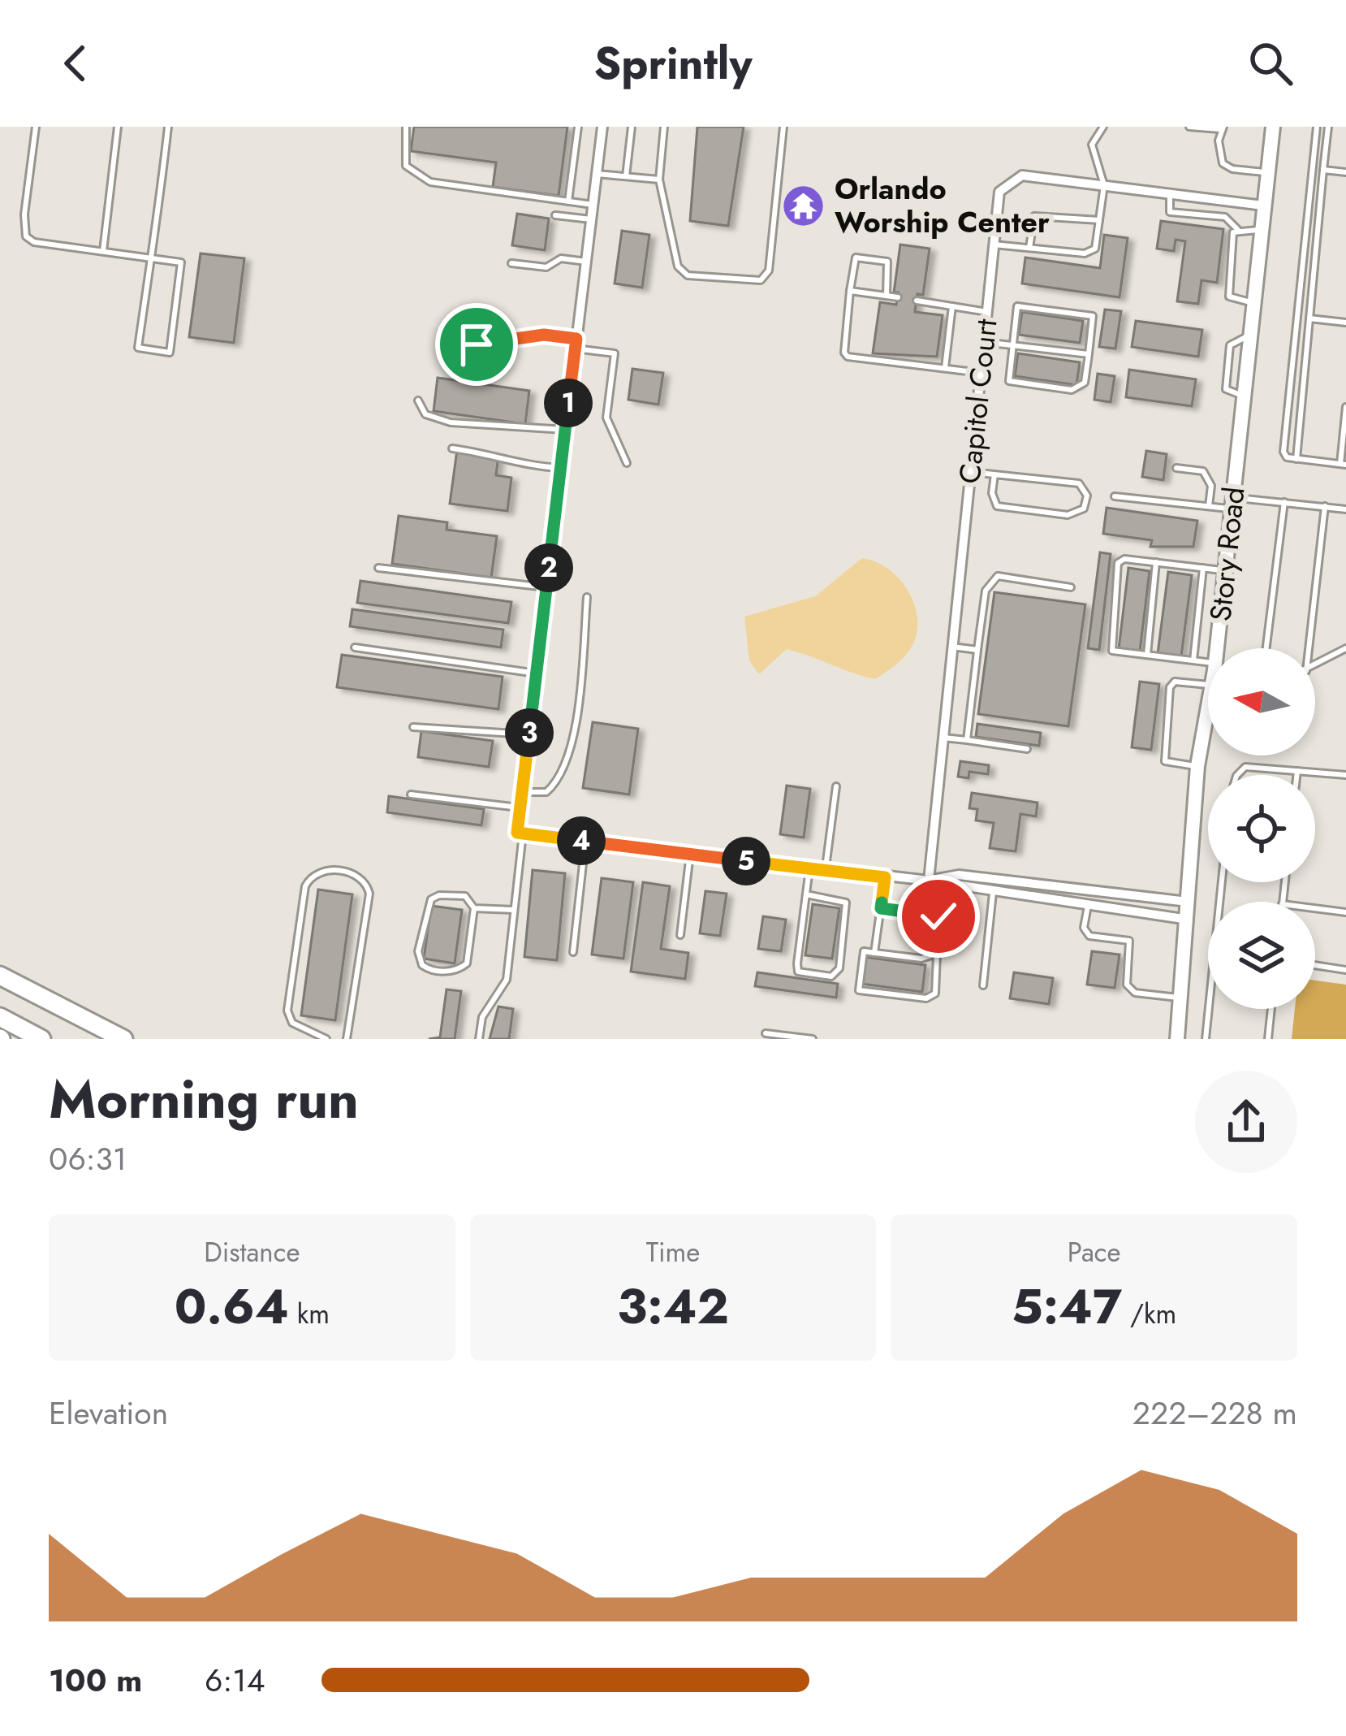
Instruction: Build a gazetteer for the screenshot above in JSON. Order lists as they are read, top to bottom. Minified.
{"streets":{"street":["Capitol Court","Story Road"]},"crossings":[["Capitol Court","Story Road"]],"places":{"temple":["Orlando Worship Center"]},"north":"left","page":{"header":"Sprintly","pins":["1","2","3","4","5"],"heading":["Morning run","06:31"],"stats":[["Distance","0.64 km"],["Time","3:42"],["Pace","5:47 /km"]],"chart":["Elevation","222–228 m"],"list":[{"name":"100 m","note":"6:14"}]}}
